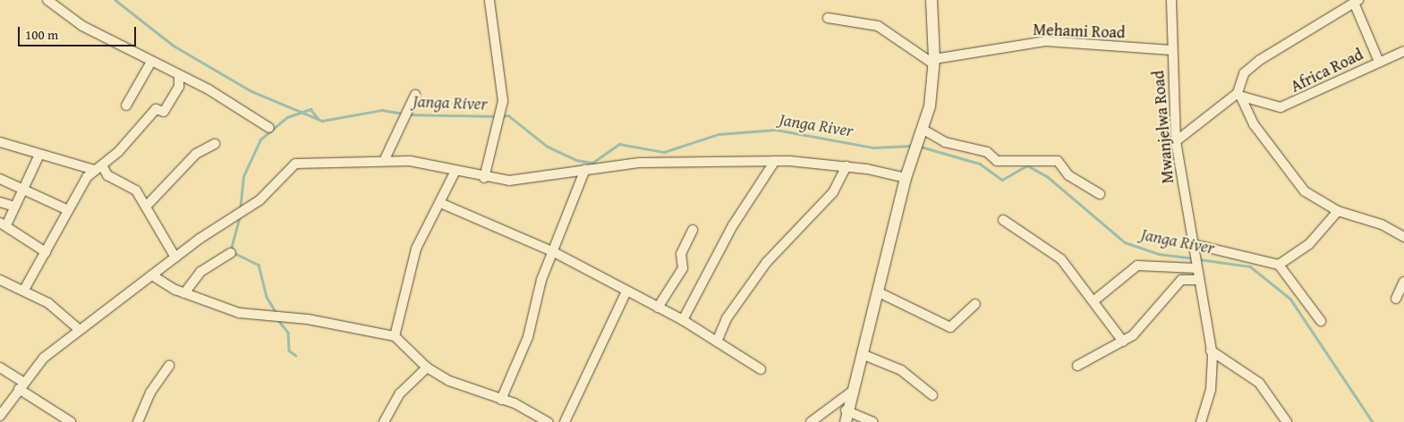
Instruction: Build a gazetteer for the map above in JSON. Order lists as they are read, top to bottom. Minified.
{"streets":{"street":["Mehami Road","Africa Road","Mwanjelwa Road"]},"crossings":[["Mehami Road","Mwanjelwa Road"]],"water":["Janga River"],"scale_bar":"100 m"}
